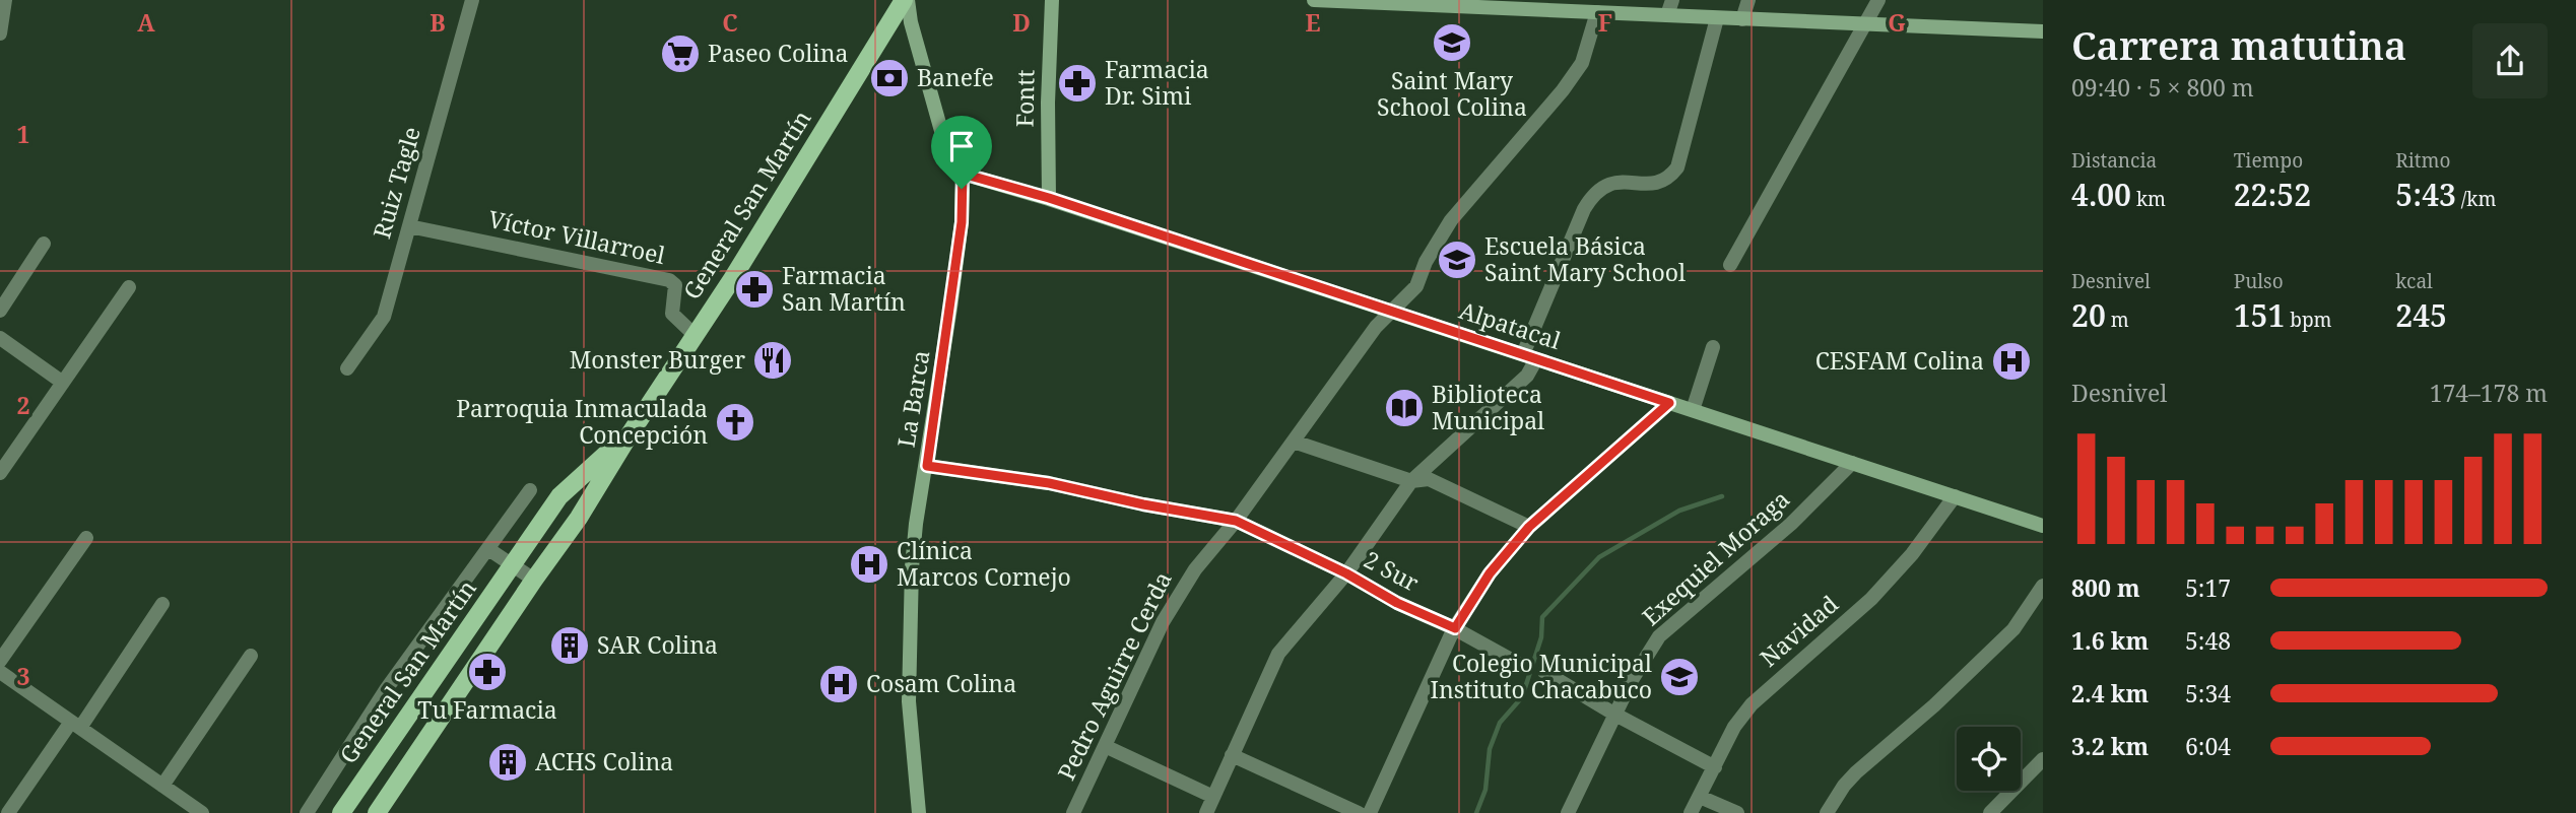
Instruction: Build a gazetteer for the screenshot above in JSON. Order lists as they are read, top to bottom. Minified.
{"streets":{"main road":["Fontt","General San Martín","Alpatacal","La Barca"],"street":["Ruiz Tagle","Víctor Villarroel","Exequiel Moraga","2 Sur","Navidad","Pedro Aguirre Cerda"]},"crossings":[["Fontt","Alpatacal"],["Ruiz Tagle","Víctor Villarroel"],["General San Martín","Víctor Villarroel"],["Alpatacal","La Barca"],["Alpatacal","Exequiel Moraga"],["Alpatacal","Navidad"],["Alpatacal","Pedro Aguirre Cerda"],["La Barca","2 Sur"],["2 Sur","Pedro Aguirre Cerda"]],"places":{"school or university":["Saint Mary School Colina","Escuela Básica Saint Mary School","Colegio Municipal Instituto Chacabuco"],"supermarket":["Paseo Colina"],"bank":["Banefe"],"pharmacy":["Farmacia Dr. Simi","Farmacia San Martín","Tu Farmacia"],"restaurant":["Monster Burger"],"hospital":["CESFAM Colina","Clínica Marcos Cornejo","Cosam Colina"],"library":["Biblioteca Municipal"],"church":["Parroquia Inmaculada Concepción"],"building":["SAR Colina","ACHS Colina"]},"page":{"heading":["Carrera matutina","09:40 · 5 × 800 m"],"stats":[["Distancia","4.00 km"],["Tiempo","22:52"],["Ritmo","5:43 /km"],["Desnivel","20 m"],["Pulso","151 bpm"],["kcal","245"]],"chart":["Desnivel","174–178 m"],"list":[{"name":"800 m","note":"5:17"},{"name":"1.6 km","note":"5:48"},{"name":"2.4 km","note":"5:34"},{"name":"3.2 km","note":"6:04"}]},"grid":{"columns":["A","B","C","D","E","F","G"],"rows":["1","2","3"]}}
